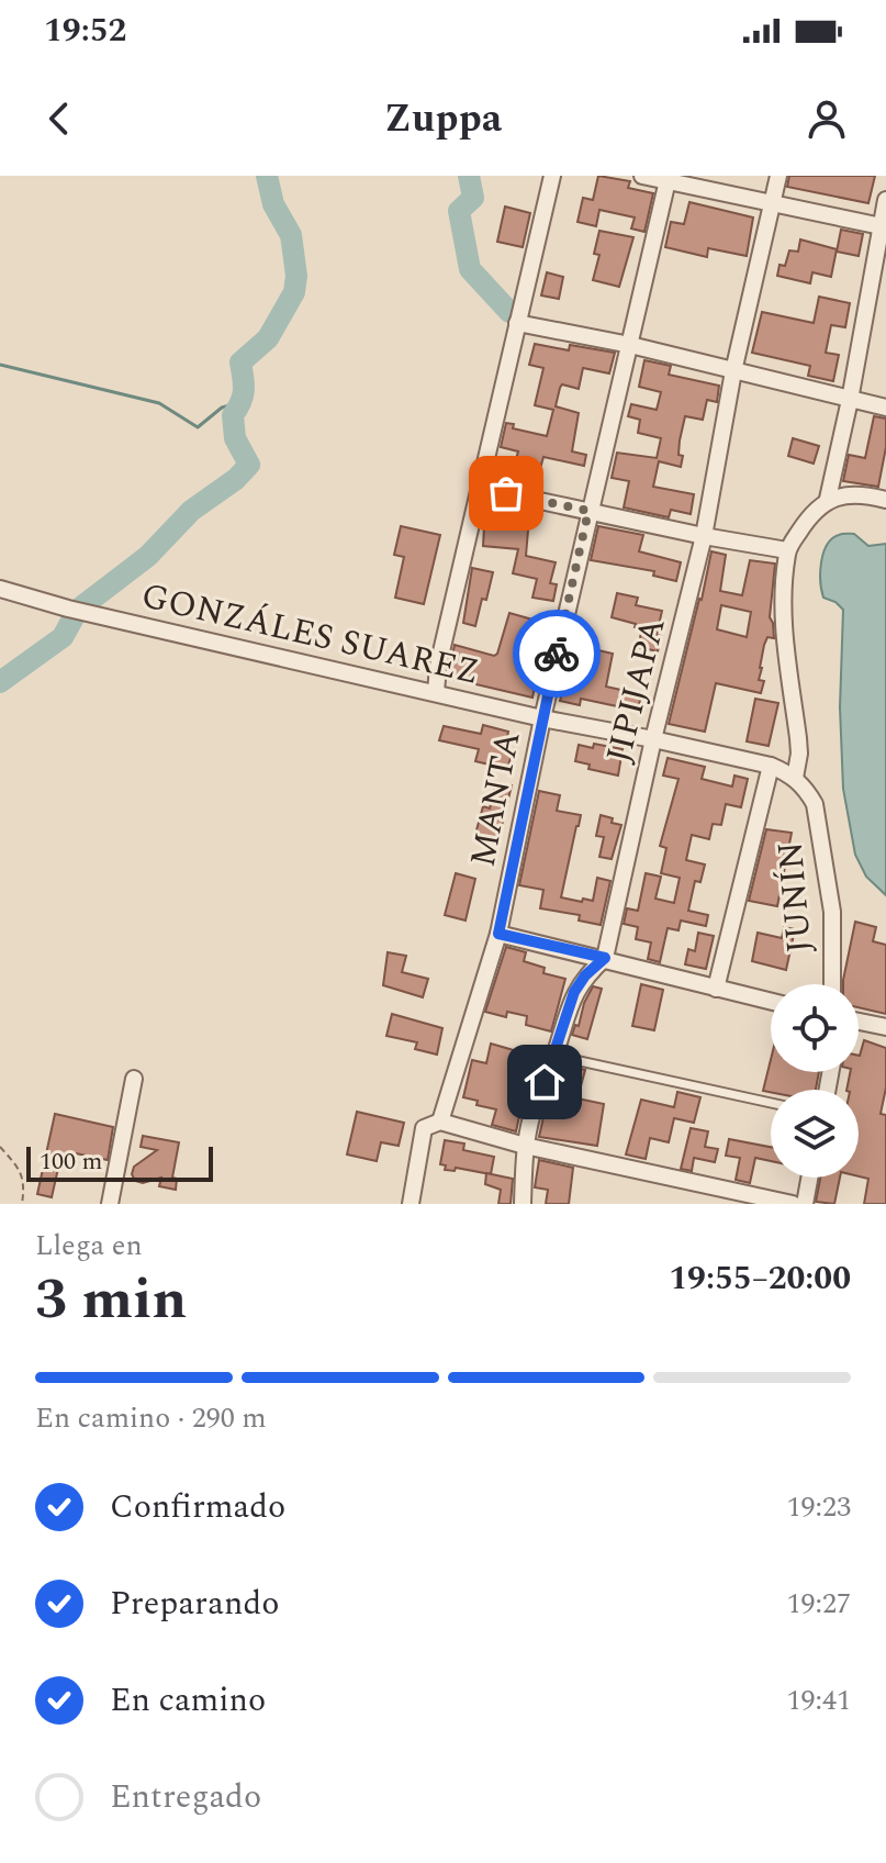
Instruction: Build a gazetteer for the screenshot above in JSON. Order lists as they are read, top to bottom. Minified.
{"streets":{"street":["GONZÁLES SUAREZ","JIPIJAPA","MANTA","JUNÍN"]},"crossings":[["GONZÁLES SUAREZ","JIPIJAPA"],["GONZÁLES SUAREZ","MANTA"],["GONZÁLES SUAREZ","JUNÍN"]],"scale_bar":"100 m","page":{"status":"19:52","header":"Zuppa","scale":"100 m","heading":["3 min","Llega en","19:55–20:00"],"bar":"En camino · 290 m","list":[["Confirmado","19:23"],["Preparando","19:27"],["En camino","19:41"],"Entregado"]}}
